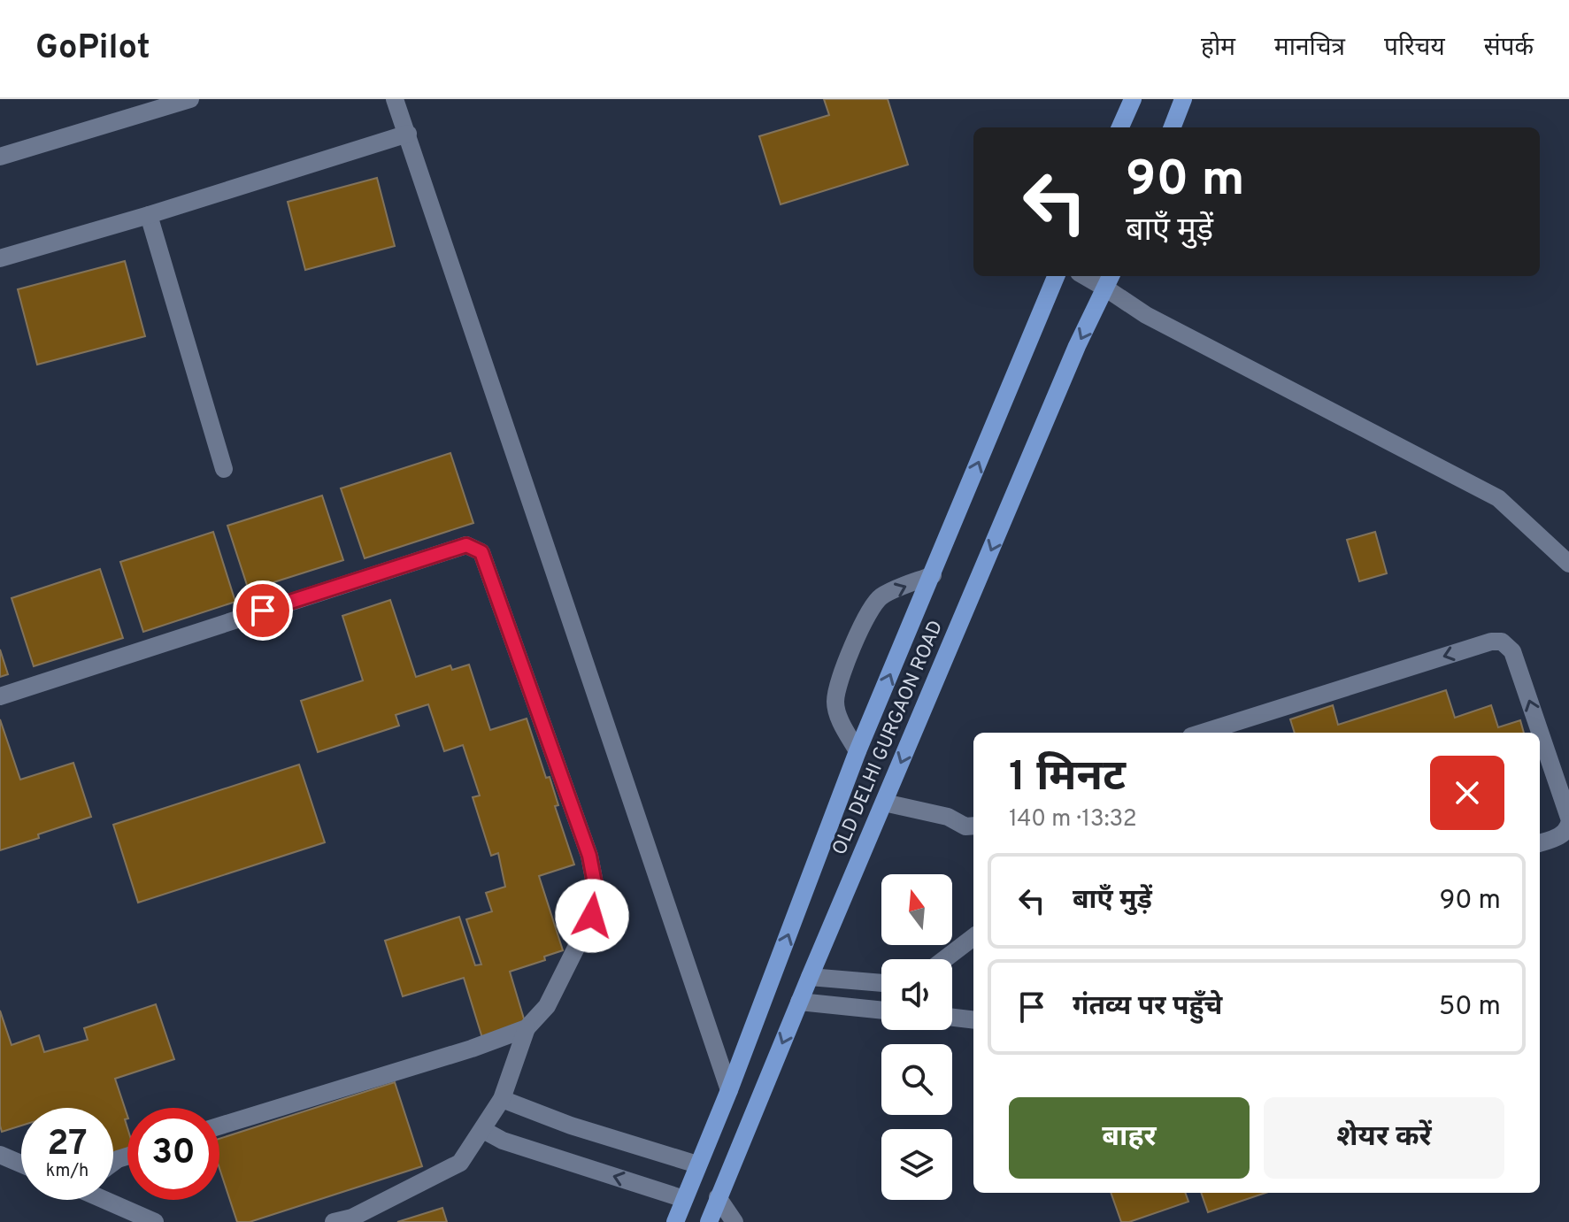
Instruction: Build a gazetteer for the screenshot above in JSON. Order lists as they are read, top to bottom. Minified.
{"streets":{"main road":["OLD DELHI GURGAON ROAD"]},"north":"top","page":{"header":"GoPilot","nav":["होम","मानचित्र","परिचय","संपर्क"],"turn":["90 m","बाएँ मुड़ें"],"heading":["1 मिनट","140 m · 13:32"],"list":[{"name":"बाएँ मुड़ें","value":"90 m"},{"name":"गंतव्य पर पहुँचे","value":"50 m"}],"buttons":["बाहर","शेयर करें"],"speed":"27 km/h","limit":"30"}}
